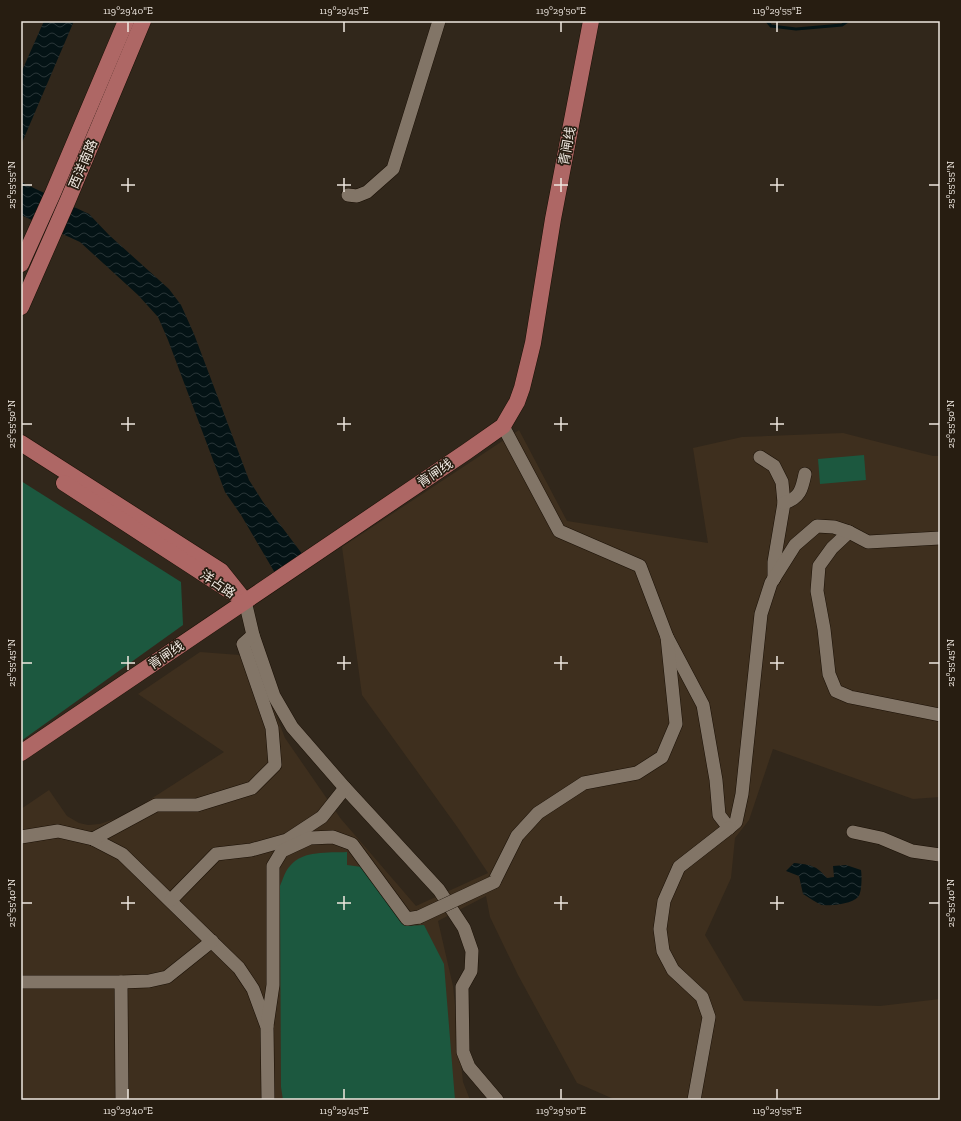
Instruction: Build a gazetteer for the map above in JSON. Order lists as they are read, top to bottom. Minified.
{"streets":{"main road":["青闸线","西洋南路","洋占路"]},"crossings":[["青闸线","洋占路"]],"coordinates":["119°29'40\"E","119°29'45\"E","119°29'50\"E","119°29'55\"E","25°55'55\"N","25°55'50\"N","25°55'45\"N","25°55'40\"N"]}
